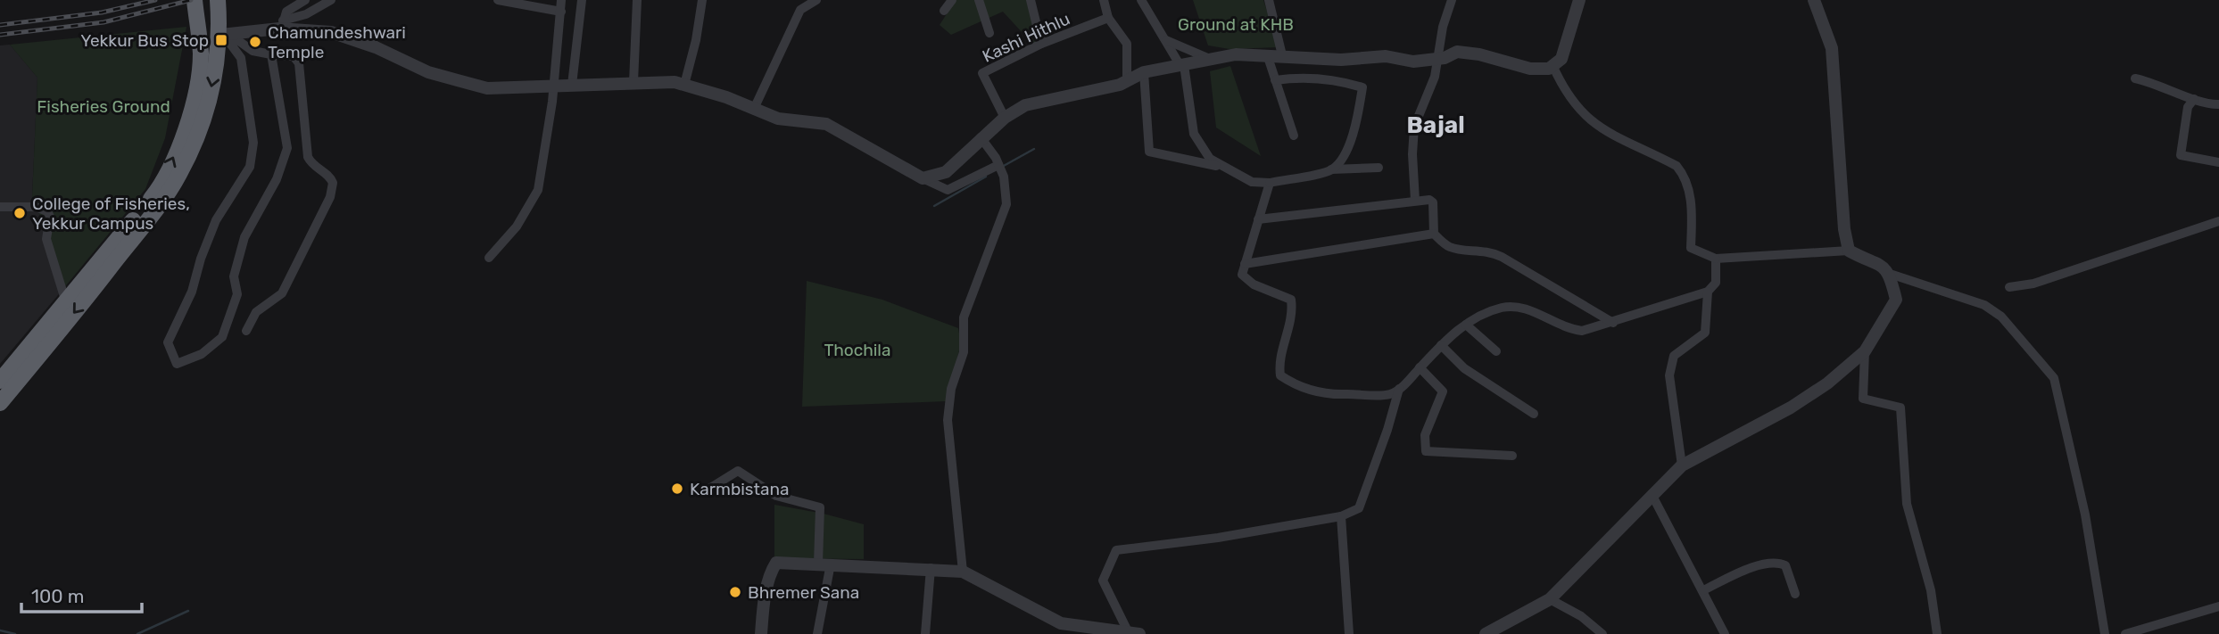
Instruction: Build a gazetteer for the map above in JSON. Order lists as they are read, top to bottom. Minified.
{"streets":{"street":["Kashi Hithlu"]},"districts":["Bajal"],"parks":["Ground at KHB","Fisheries Ground","Thochila"],"places":{"transit":["Yekkur Bus Stop"],"other":["Chamundeshwari Temple","College of Fisheries, Yekkur Campus","Karmbistana","Bhremer Sana"]},"scale_bar":"100 m"}
